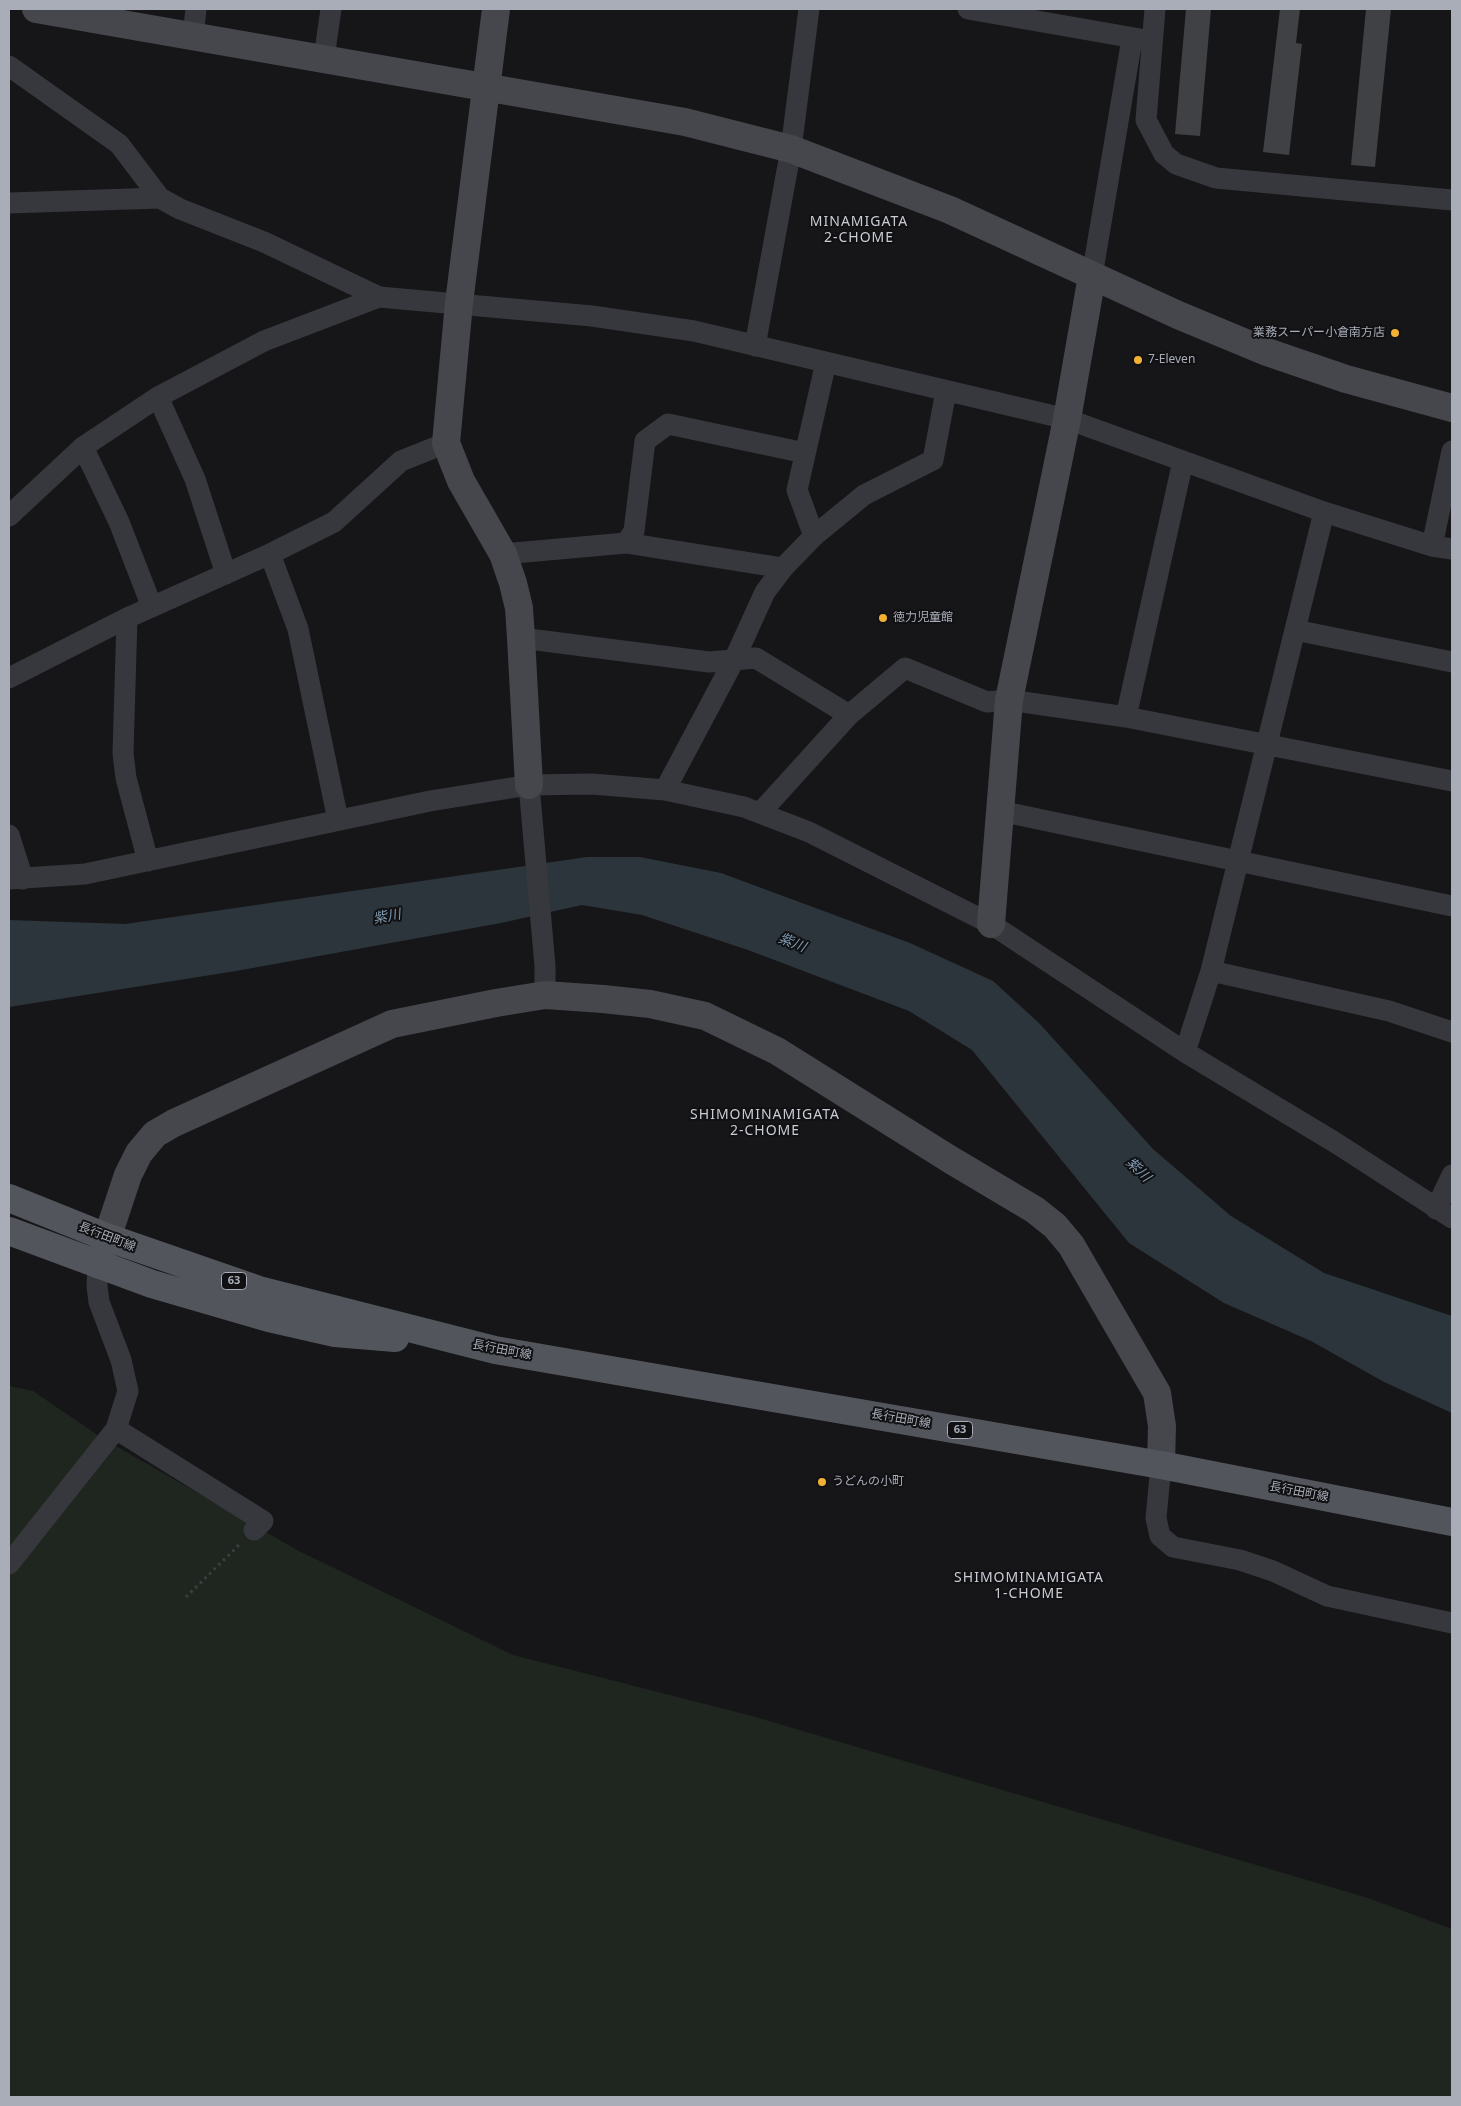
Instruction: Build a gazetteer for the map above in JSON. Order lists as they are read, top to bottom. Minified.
{"streets":{"main road":["長行田町線","63"]},"districts":["MINAMIGATA 2-CHOME","SHIMOMINAMIGATA 2-CHOME","SHIMOMINAMIGATA 1-CHOME"],"water":["紫川"],"places":["業務スーパー小倉南方店","7-Eleven","徳力児童館","うどんの小町"]}
